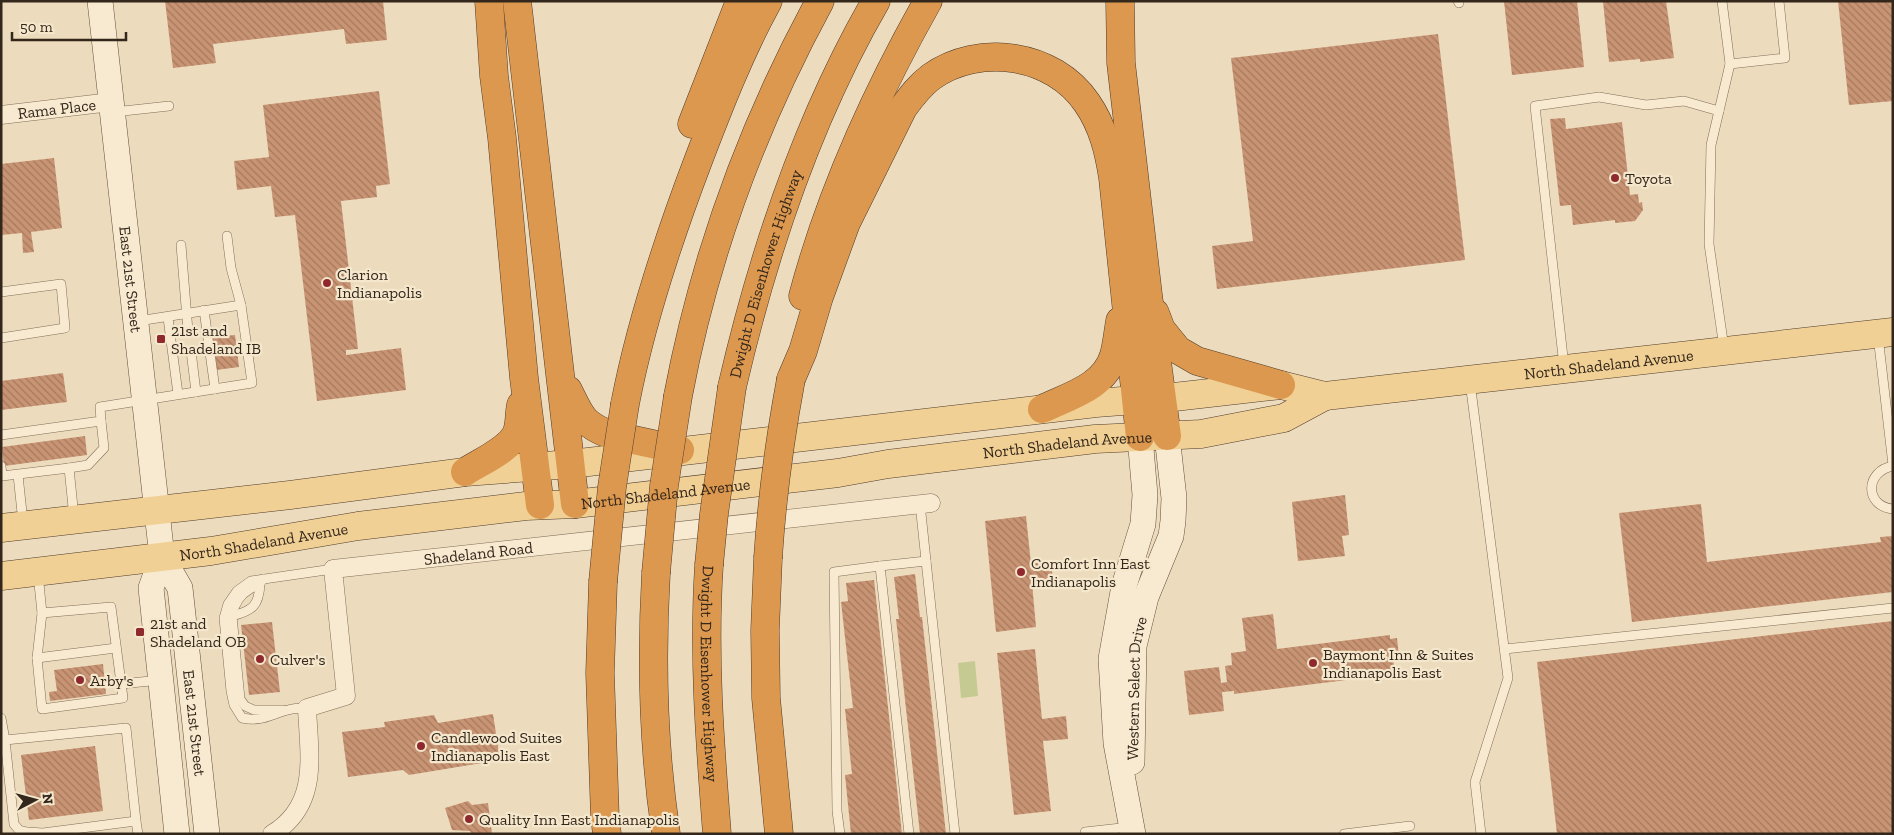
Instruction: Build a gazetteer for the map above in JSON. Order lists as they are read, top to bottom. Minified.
{"streets":{"highway":["Dwight D Eisenhower Highway"],"main road":["East 21st Street","North Shadeland Avenue","Western Select Drive"],"street":["Rama Place","Shadeland Road"]},"crossings":[["Rama Place","East 21st Street"],["East 21st Street","North Shadeland Avenue"],["North Shadeland Avenue","Western Select Drive"]],"places":{"other":["Toyota","Clarion Indianapolis","Comfort Inn East Indianapolis","Culver's","Baymont Inn & Suites Indianapolis East","Arby's","Candlewood Suites Indianapolis East","Quality Inn East Indianapolis"],"transit":["21st and Shadeland IB","21st and Shadeland OB"]},"scale_bar":"50 m","north":"right"}
